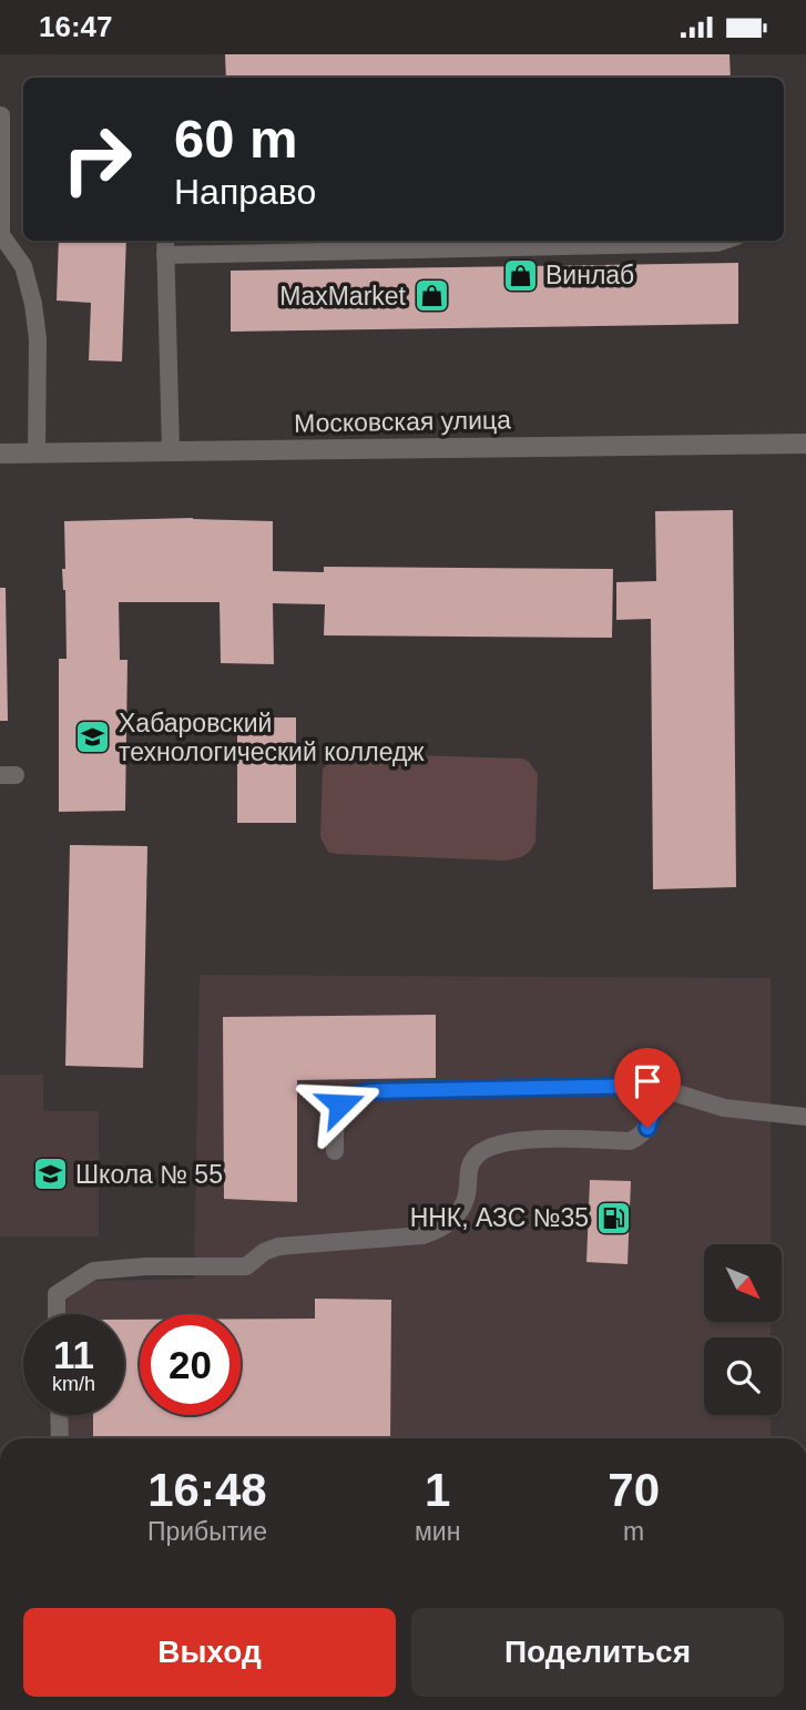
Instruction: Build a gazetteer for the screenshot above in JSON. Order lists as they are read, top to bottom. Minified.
{"streets":{"street":["Московская улица"]},"places":{"shop":["Винлаб","MaxMarket"],"school or university":["Хабаровский технологический колледж","Школа № 55"],"fuel station":["ННК, АЗС №35"]},"north":"bottom right","page":{"status":"16:47","turn":["60 m","Направо"],"speed":"11 km/h","limit":"20","eta":["16:48","Прибытие","1","мин","70","m"],"buttons":["Выход","Поделиться"]}}
